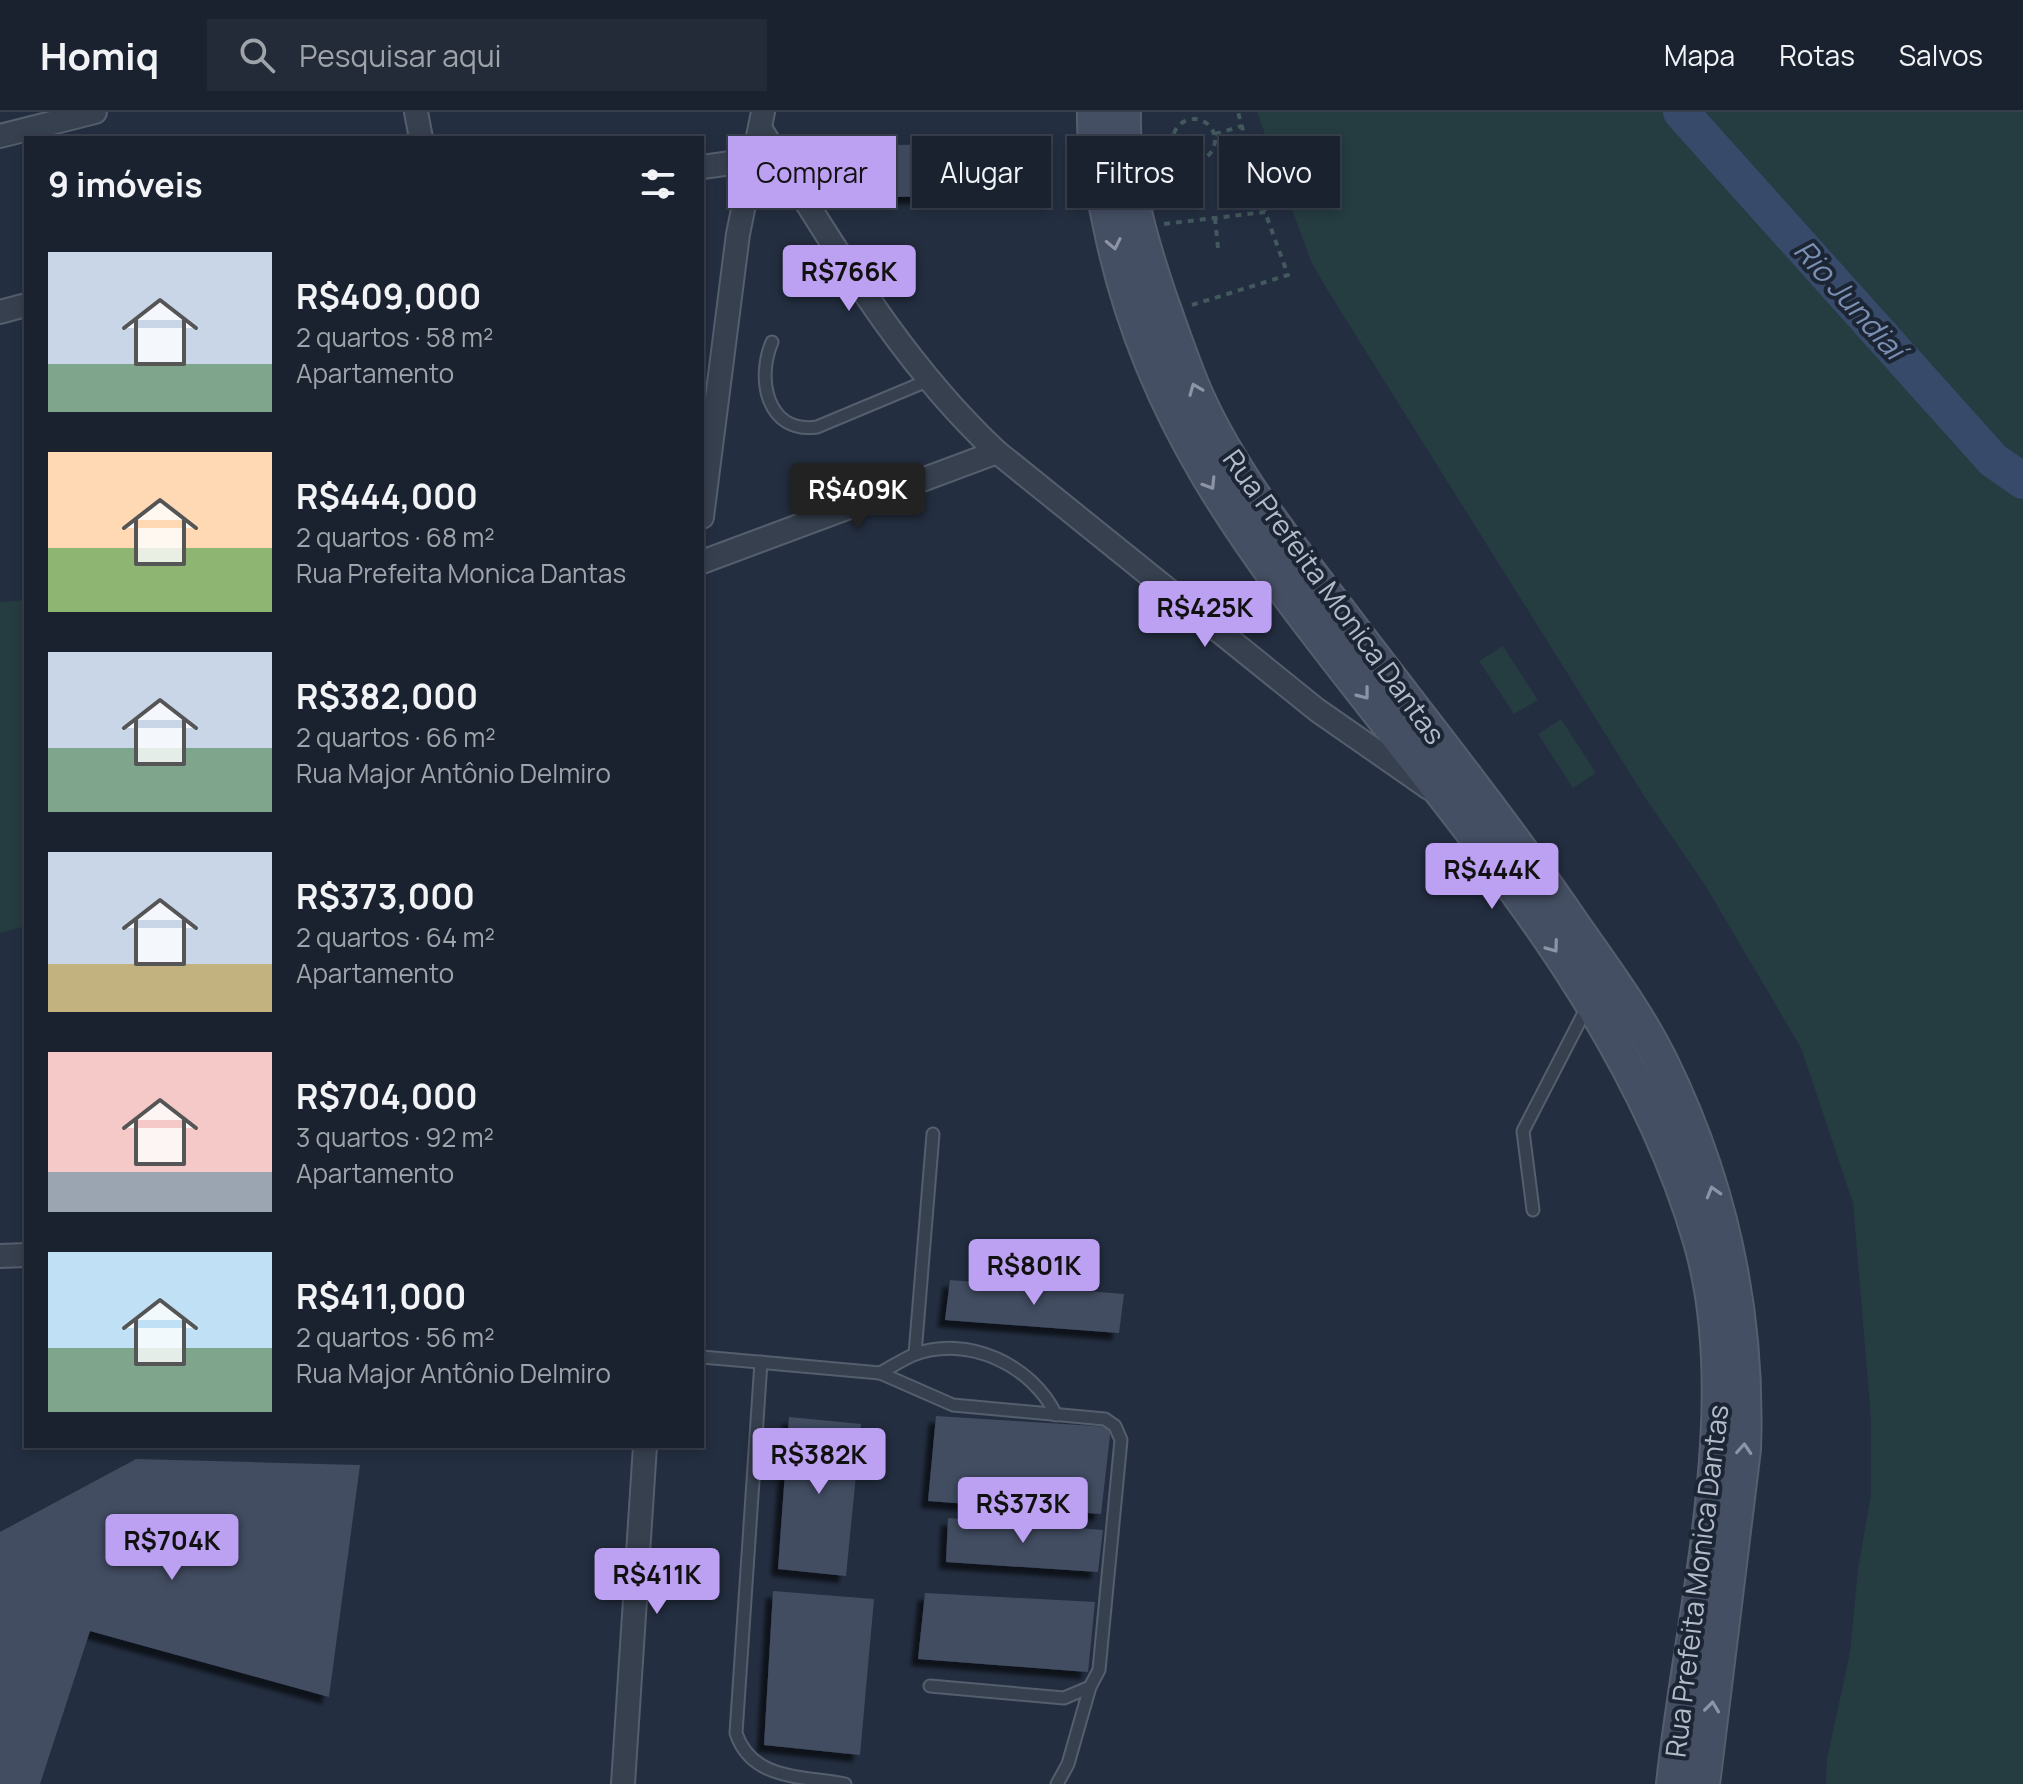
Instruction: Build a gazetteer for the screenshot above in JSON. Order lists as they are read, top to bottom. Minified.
{"streets":{"main road":["Rua Prefeita Monica Dantas"]},"water":["Rio Jundiaí"],"page":{"header":"Homiq","search":"Pesquisar aqui","nav":["Mapa","Rotas","Salvos"],"chip":["Comprar","Alugar","Filtros","Novo"],"heading":"9 imóveis","list":[{"name":"R$409,000","note":"2 quartos · 58 m² · Apartamento"},{"name":"R$444,000","note":"2 quartos · 68 m² · Rua Prefeita Monica Dantas"},{"name":"R$382,000","note":"2 quartos · 66 m² · Rua Major Antônio Delmiro"},{"name":"R$373,000","note":"2 quartos · 64 m² · Apartamento"},{"name":"R$704,000","note":"3 quartos · 92 m² · Apartamento"},{"name":"R$411,000","note":"2 quartos · 56 m² · Rua Major Antônio Delmiro"}],"price":["R$766K","R$409K","R$425K","R$444K","R$801K","R$382K","R$373K","R$704K","R$411K"]}}
